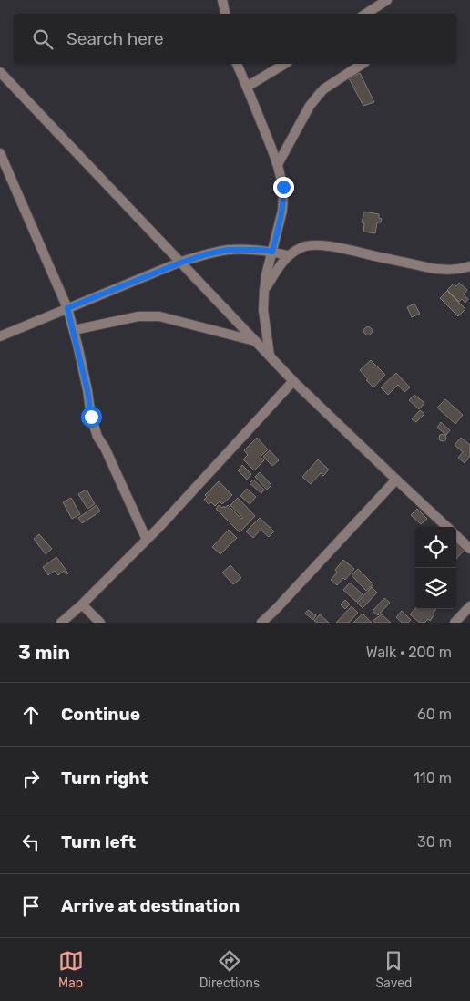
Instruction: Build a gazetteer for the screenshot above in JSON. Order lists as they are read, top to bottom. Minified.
{"page":{"search":"Search here","heading":["3 min","Walk · 200 m"],"list":[["Continue","60 m"],["Turn right","110 m"],["Turn left","30 m"],"Arrive at destination"],"nav":["Map","Directions","Saved"]}}
